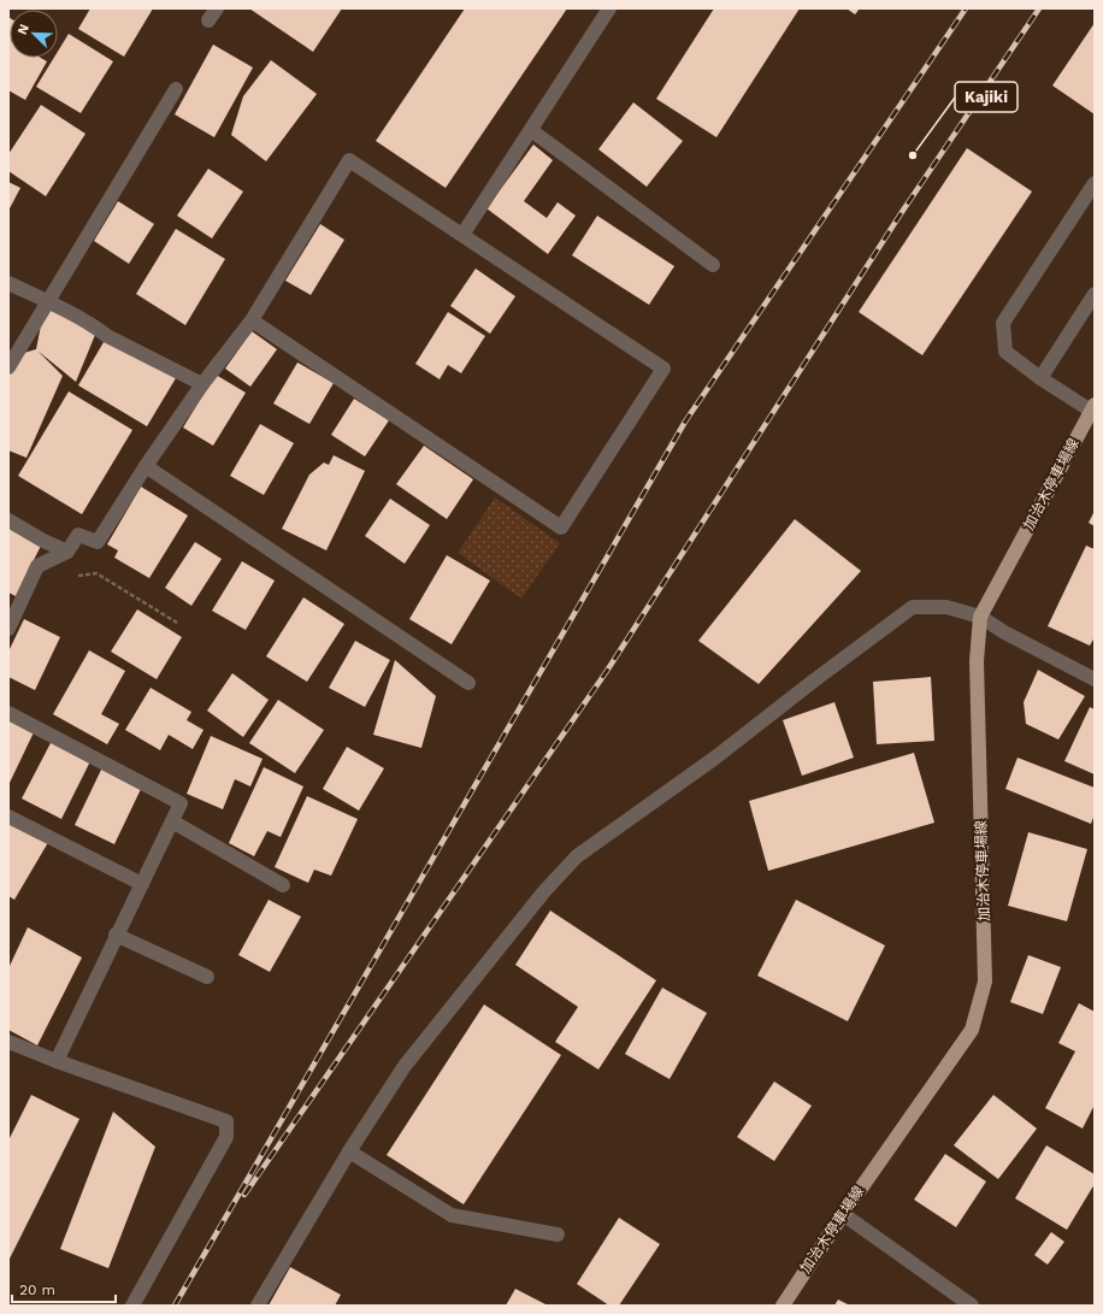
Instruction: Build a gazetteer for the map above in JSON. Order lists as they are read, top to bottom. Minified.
{"streets":{"main road":["加治木停車場線"]},"places":["Kajiki"],"scale_bar":"20 m","north":"top left"}
